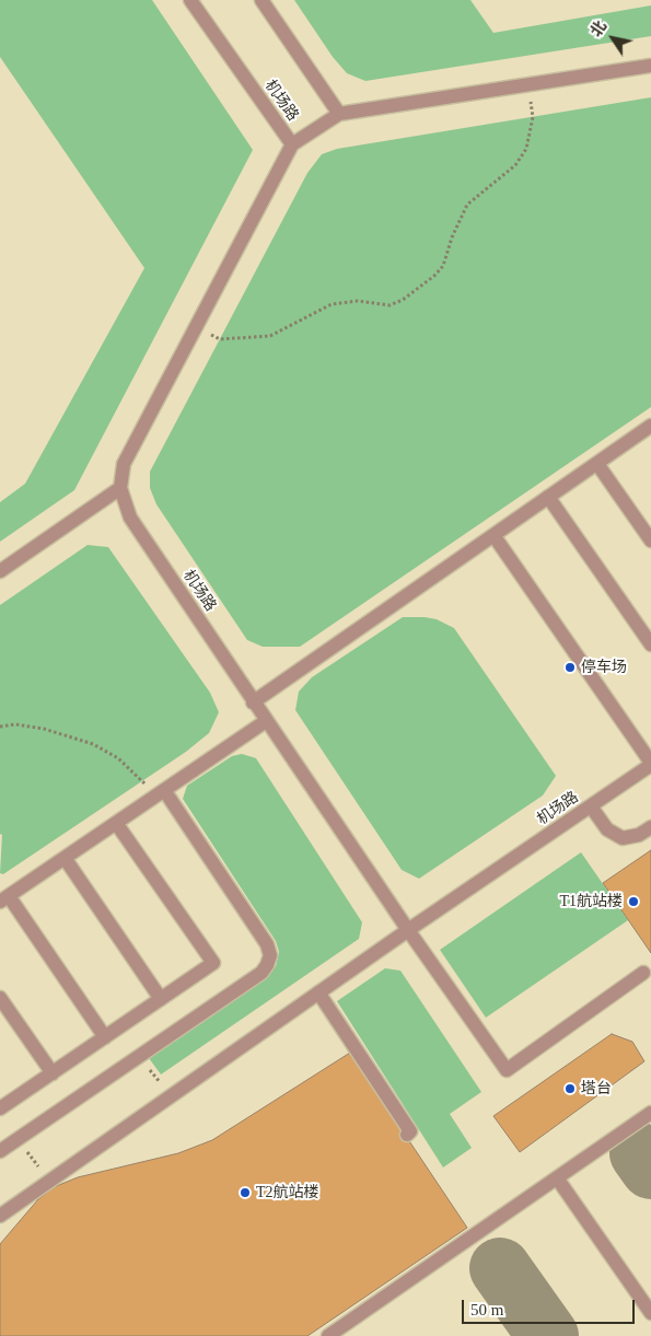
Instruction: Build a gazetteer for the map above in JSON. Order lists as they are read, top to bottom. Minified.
{"streets":{"street":["机场路"]},"places":["停车场","T1航站楼","塔台","T2航站楼"],"scale_bar":"50 m","north":"top left"}
